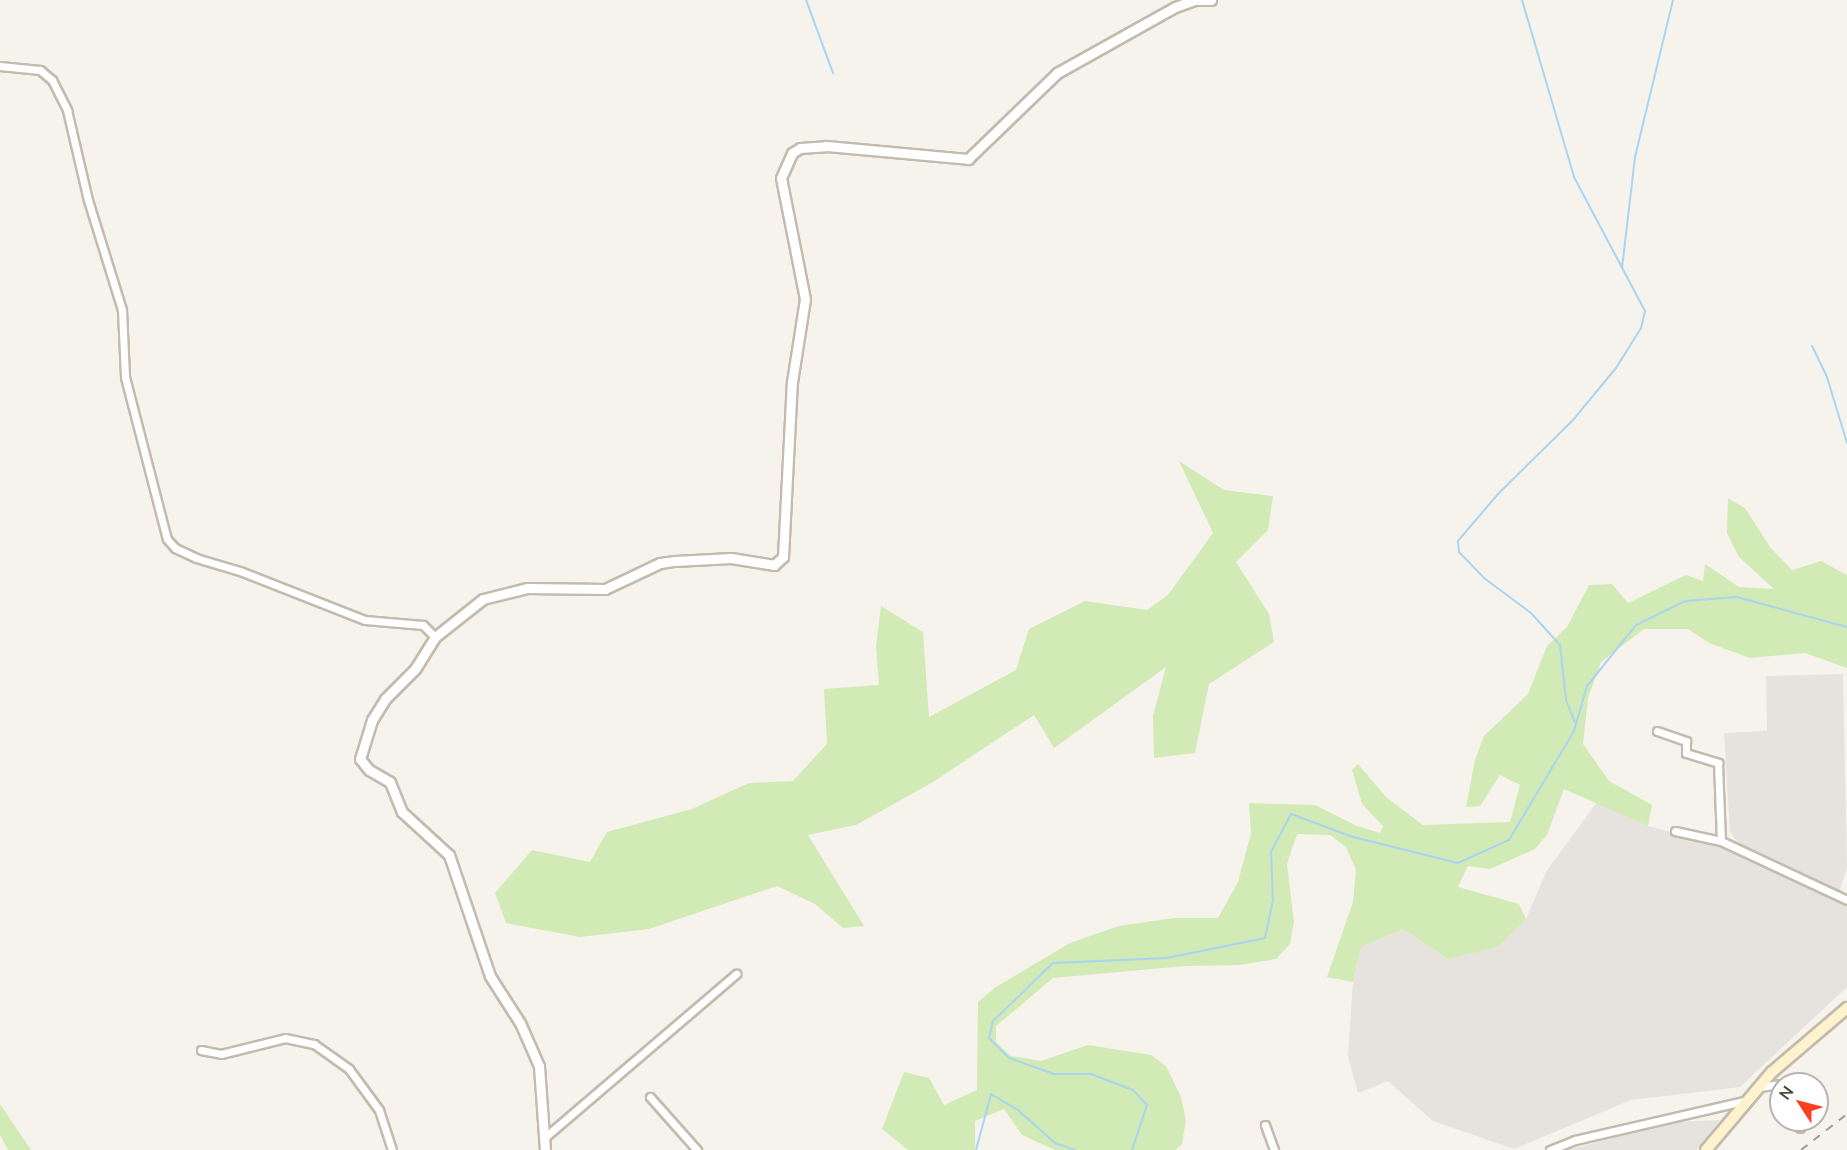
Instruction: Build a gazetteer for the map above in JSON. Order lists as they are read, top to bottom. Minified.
{"north":"top left"}
